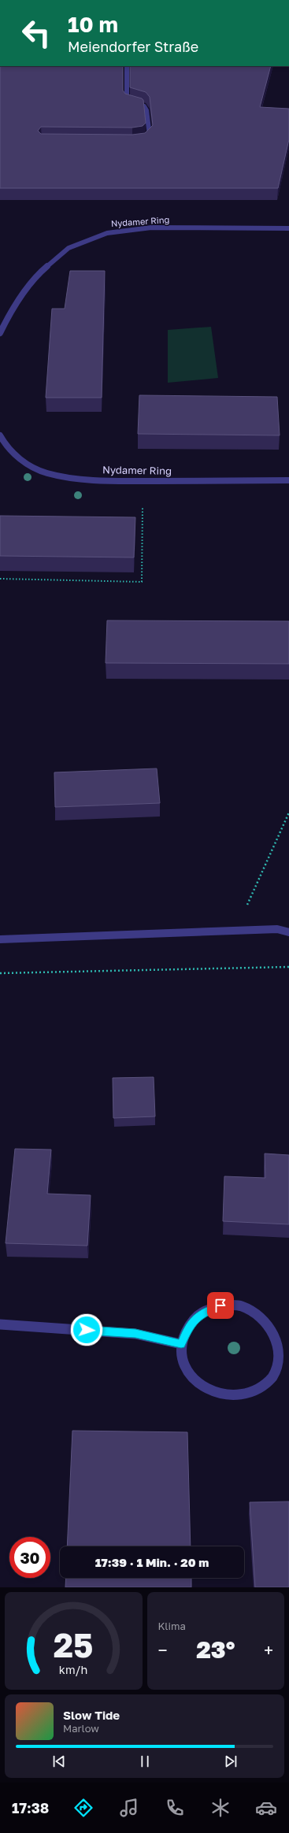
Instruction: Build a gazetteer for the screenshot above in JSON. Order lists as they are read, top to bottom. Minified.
{"streets":{"street":["Nydamer Ring"]},"page":{"turn":["10 m","Meiendorfer Straße"],"limit":"30","trip":"17:39 · 1 Min. · 20 m","tile":"Klima","heat":["−","23°","+"],"song":["Slow Tide","Marlow"],"tabs":"17:38","gauge":["25","km/h"]}}
